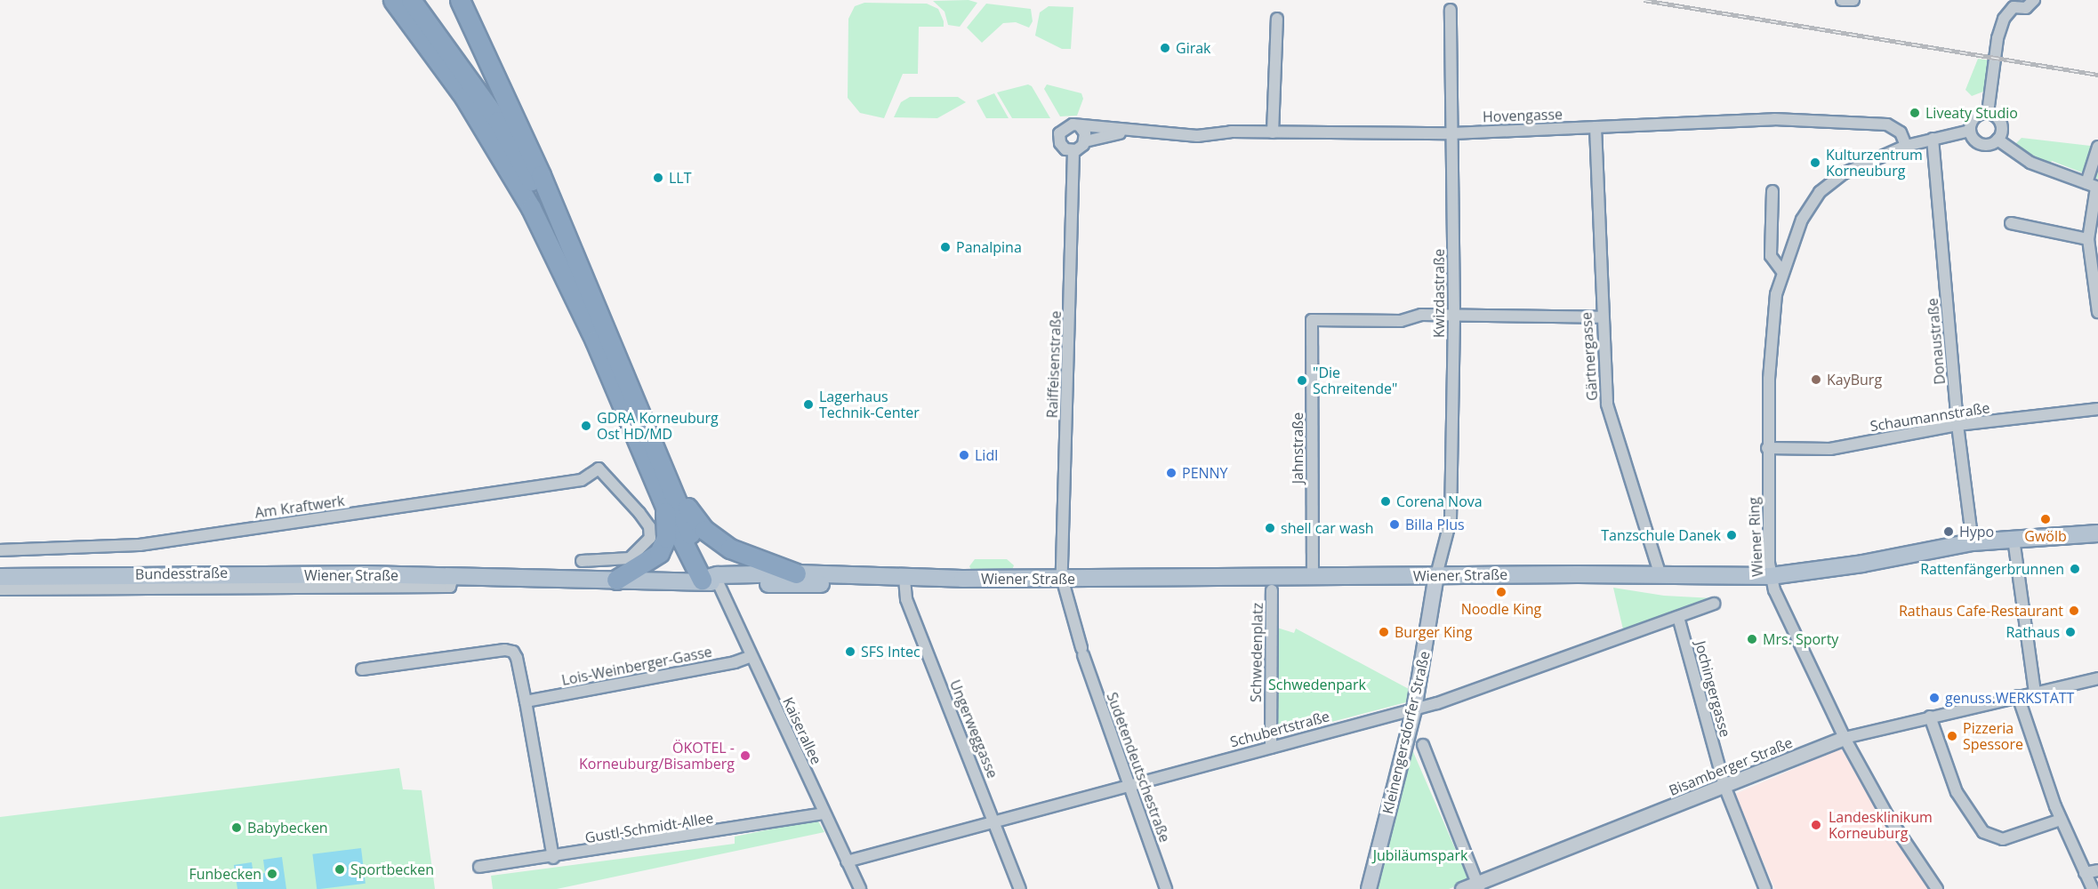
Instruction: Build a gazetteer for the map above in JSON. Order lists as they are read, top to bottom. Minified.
{"streets":{"main road":["Wiener Straße","Kleinengersdorfer Straße"],"street":["Hovengasse","Kwizdastraße","Donaustraße","Gärtnergasse","Raiffeisenstraße","Schaumannstraße","Jahnstraße","Am Kraftwerk","Wiener Ring","Bundesstraße","Schwedenplatz","Lois-Weinberger-Gasse","Jochingergasse","Ungerweggasse","Schubertstraße","Kaiserallee","Bisamberger Straße","Sudetendeutschestraße","Gustl-Schmidt-Allee"]},"crossings":[["Hovengasse","Kwizdastraße"],["Hovengasse","Gärtnergasse"],["Hovengasse","Raiffeisenstraße"],["Hovengasse","Wiener Ring"],["Kwizdastraße","Jahnstraße"],["Kwizdastraße","Wiener Straße"],["Kwizdastraße","Kleinengersdorfer Straße"],["Donaustraße","Schaumannstraße"],["Donaustraße","Wiener Ring"],["Donaustraße","Wiener Straße"],["Gärtnergasse","Wiener Straße"],["Raiffeisenstraße","Wiener Straße"],["Raiffeisenstraße","Sudetendeutschestraße"],["Schaumannstraße","Wiener Ring"],["Jahnstraße","Wiener Straße"],["Wiener Ring","Wiener Straße"],["Wiener Ring","Bisamberger Straße"],["Bundesstraße","Wiener Straße"],["Wiener Straße","Ungerweggasse"],["Wiener Straße","Kaiserallee"],["Wiener Straße","Kleinengersdorfer Straße"],["Wiener Straße","Sudetendeutschestraße"],["Schwedenplatz","Schubertstraße"],["Lois-Weinberger-Gasse","Kaiserallee"],["Jochingergasse","Schubertstraße"],["Jochingergasse","Bisamberger Straße"],["Ungerweggasse","Schubertstraße"],["Schubertstraße","Kaiserallee"],["Schubertstraße","Kleinengersdorfer Straße"],["Schubertstraße","Sudetendeutschestraße"],["Kaiserallee","Gustl-Schmidt-Allee"]],"parks":["Schwedenpark","Jubiläumspark"],"places":["Girak","Liveaty Studio","Kulturzentrum Korneuburg","LLT","Panalpina","KayBurg","\"Die Schreitende\"","Lagerhaus Technik-Center","GDRA Korneuburg Ost HD/MD","Lidl","PENNY","Corena Nova","Gwölb","Billa Plus","shell car wash","Hypo","Tanzschule Danek","Rattenfängerbrunnen","Noodle King","Rathaus Cafe-Restaurant","Burger King","Rathaus","Mrs. Sporty","SFS Intec","genuss.WERKSTATT","Pizzeria Spessore","ÖKOTEL - Korneuburg/Bisamberg","Landesklinikum Korneuburg","Babybecken","Sportbecken","Funbecken"]}
